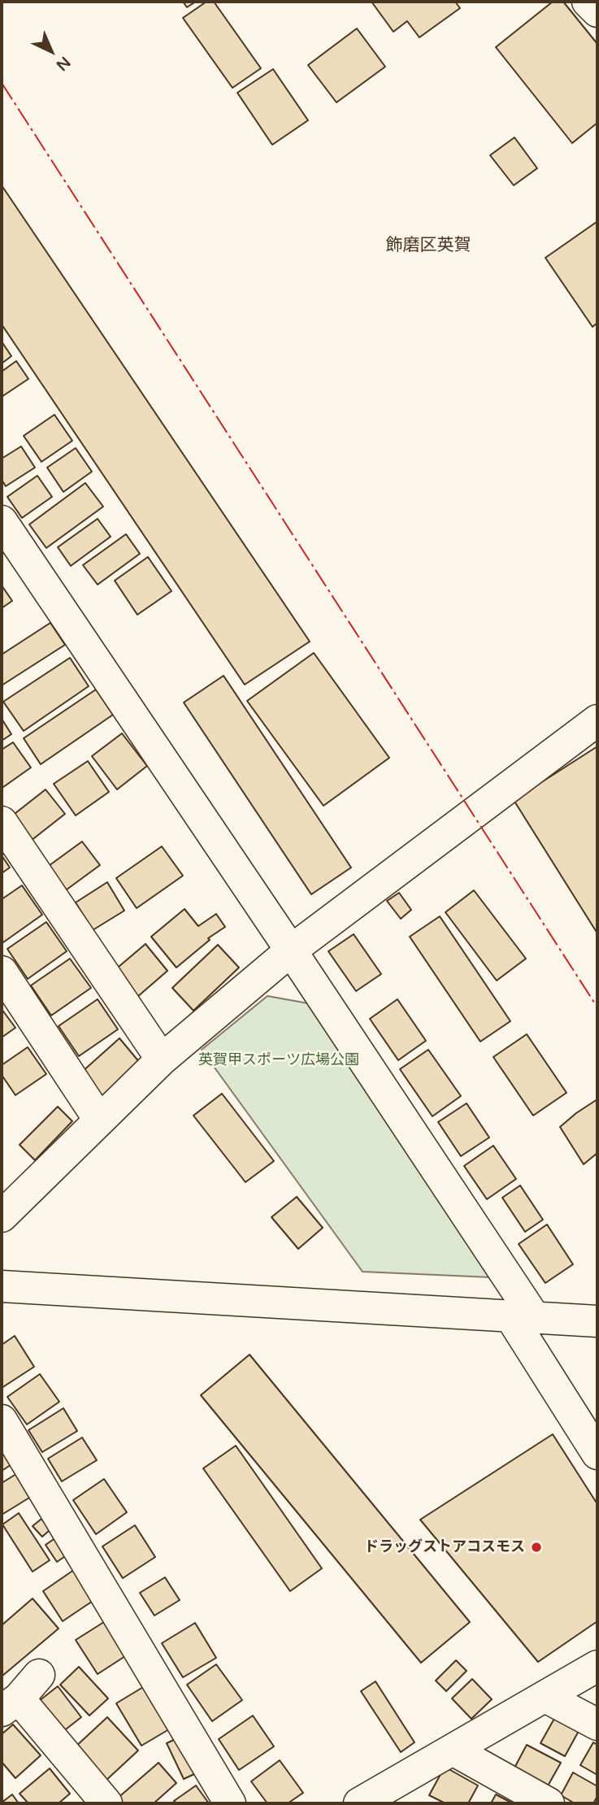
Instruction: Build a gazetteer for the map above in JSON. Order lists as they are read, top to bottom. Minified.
{"districts":["飾磨区英賀"],"parks":["英賀甲スポーツ広場公園"],"places":["ドラッグストアコスモス"],"north":"bottom right"}
